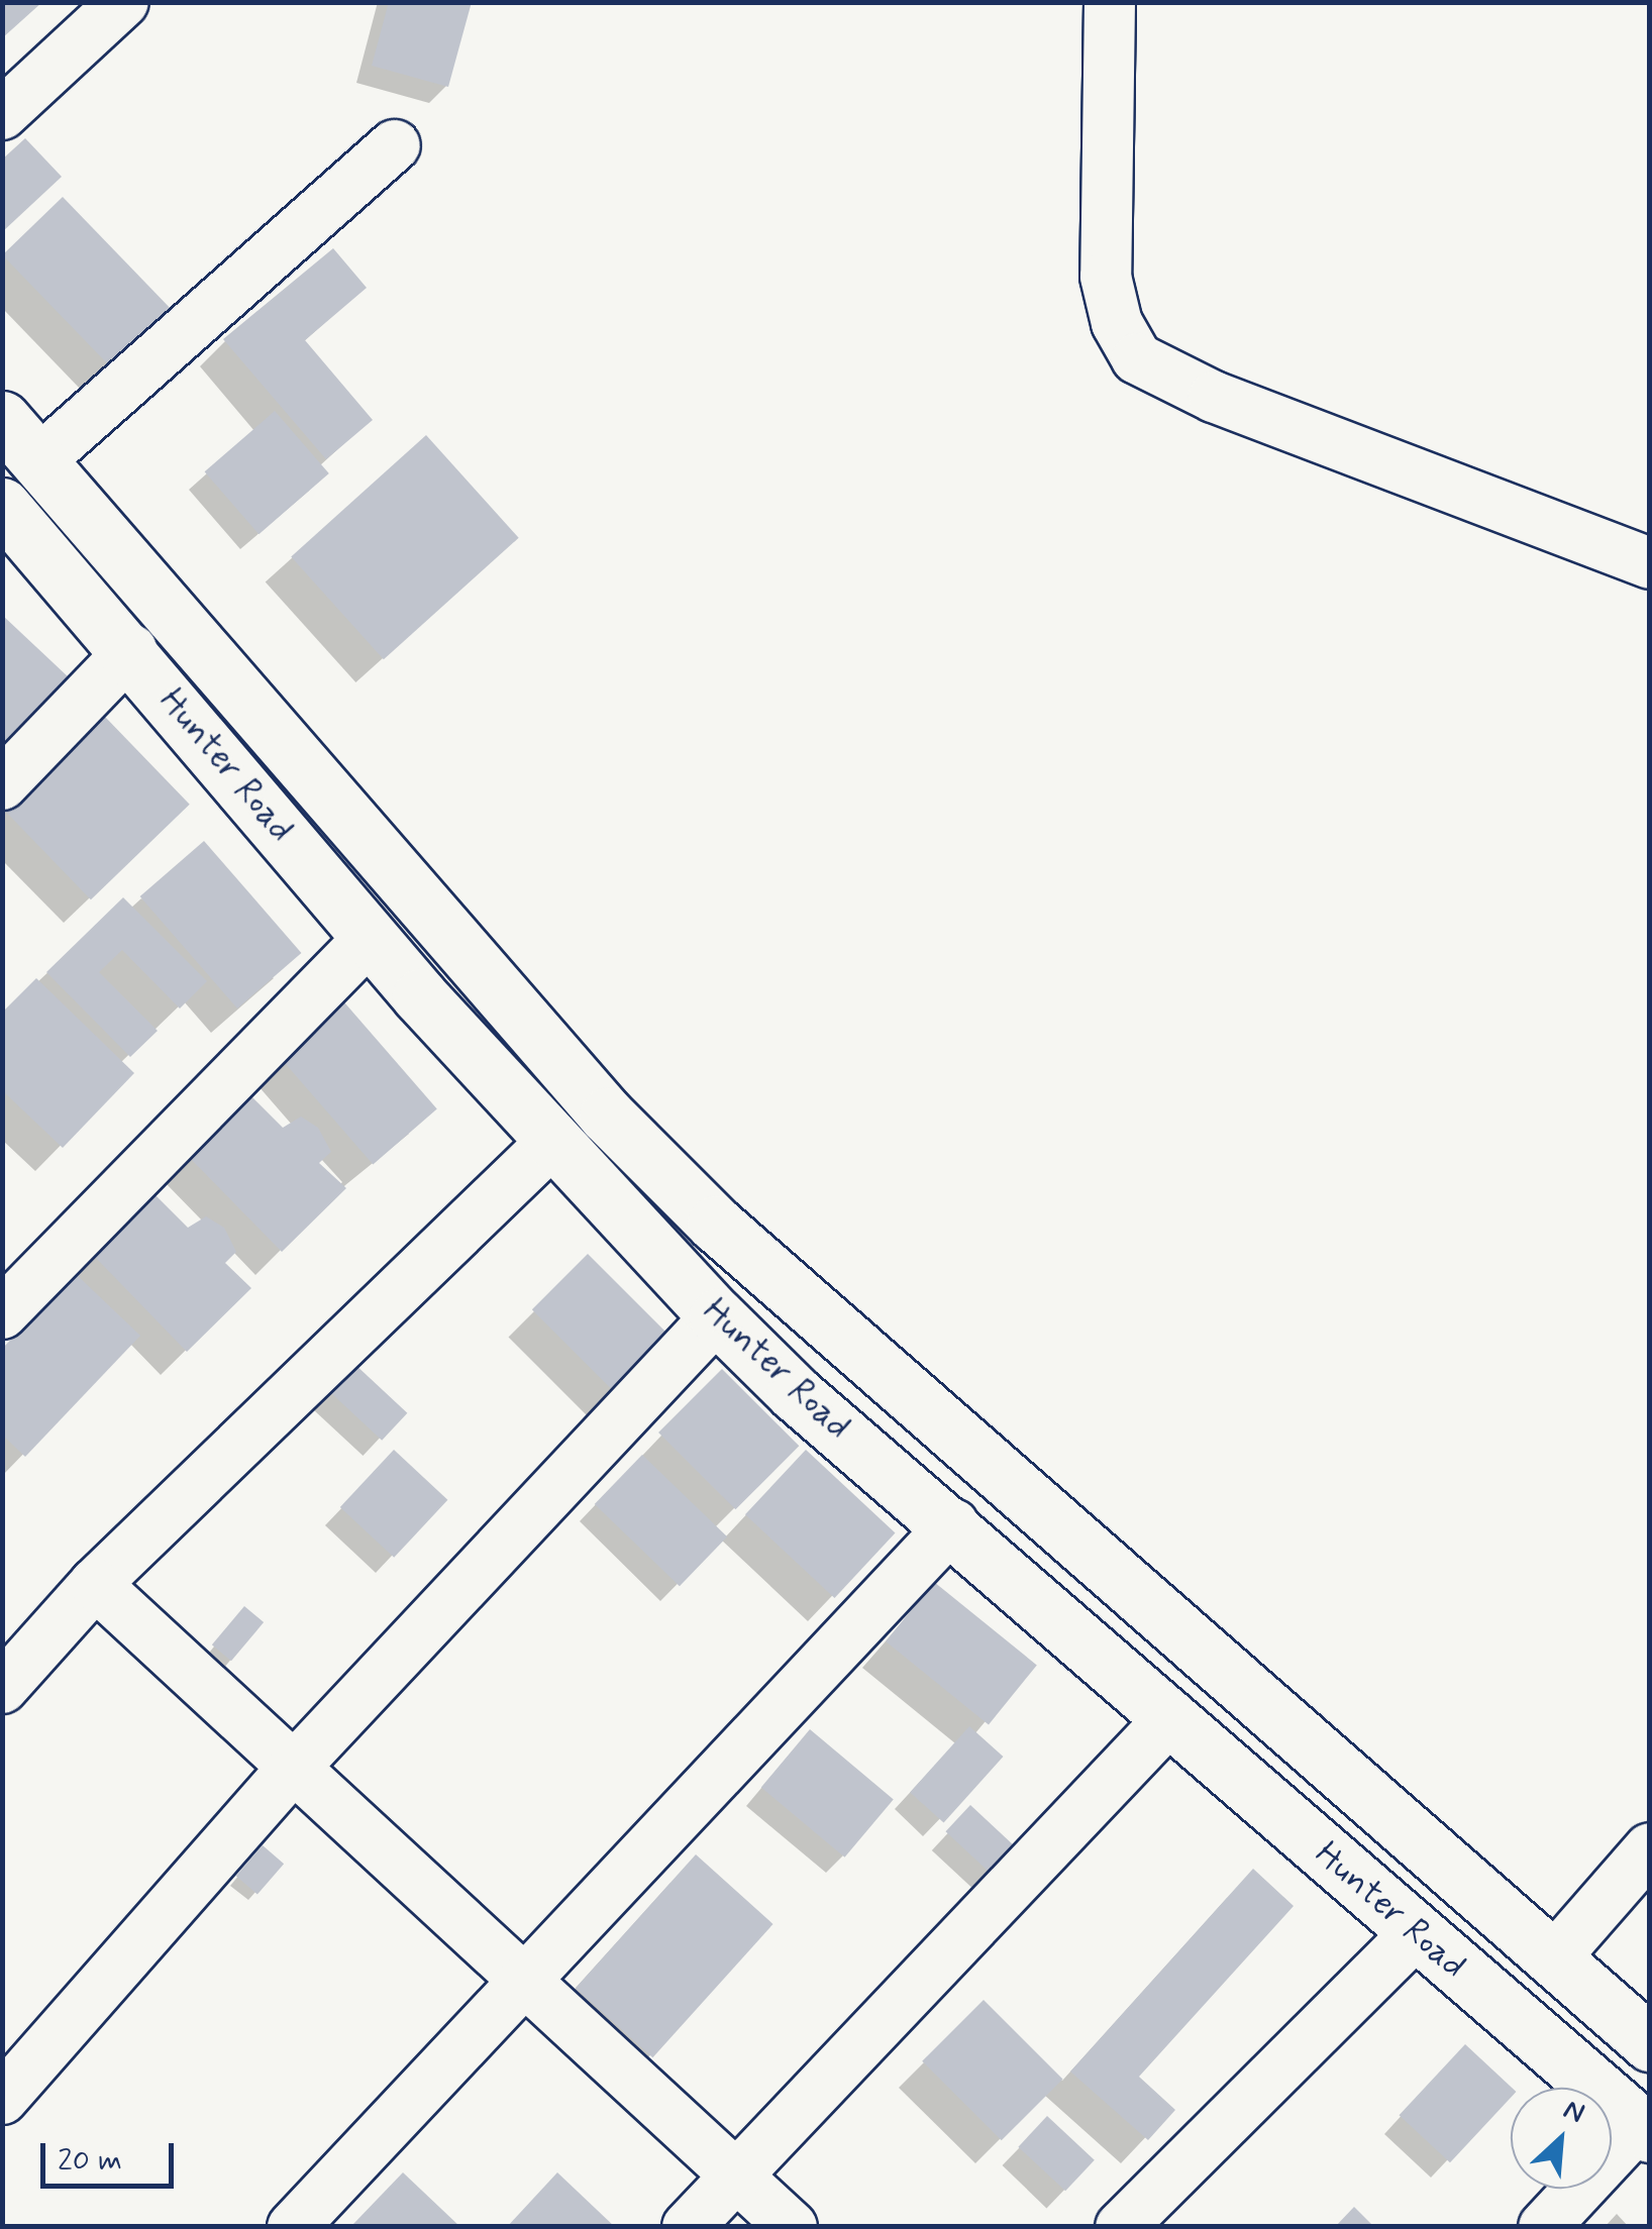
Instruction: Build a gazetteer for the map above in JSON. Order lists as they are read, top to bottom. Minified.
{"streets":{"main road":["Hunter Road"]},"scale_bar":"20 m","north":"top right"}
